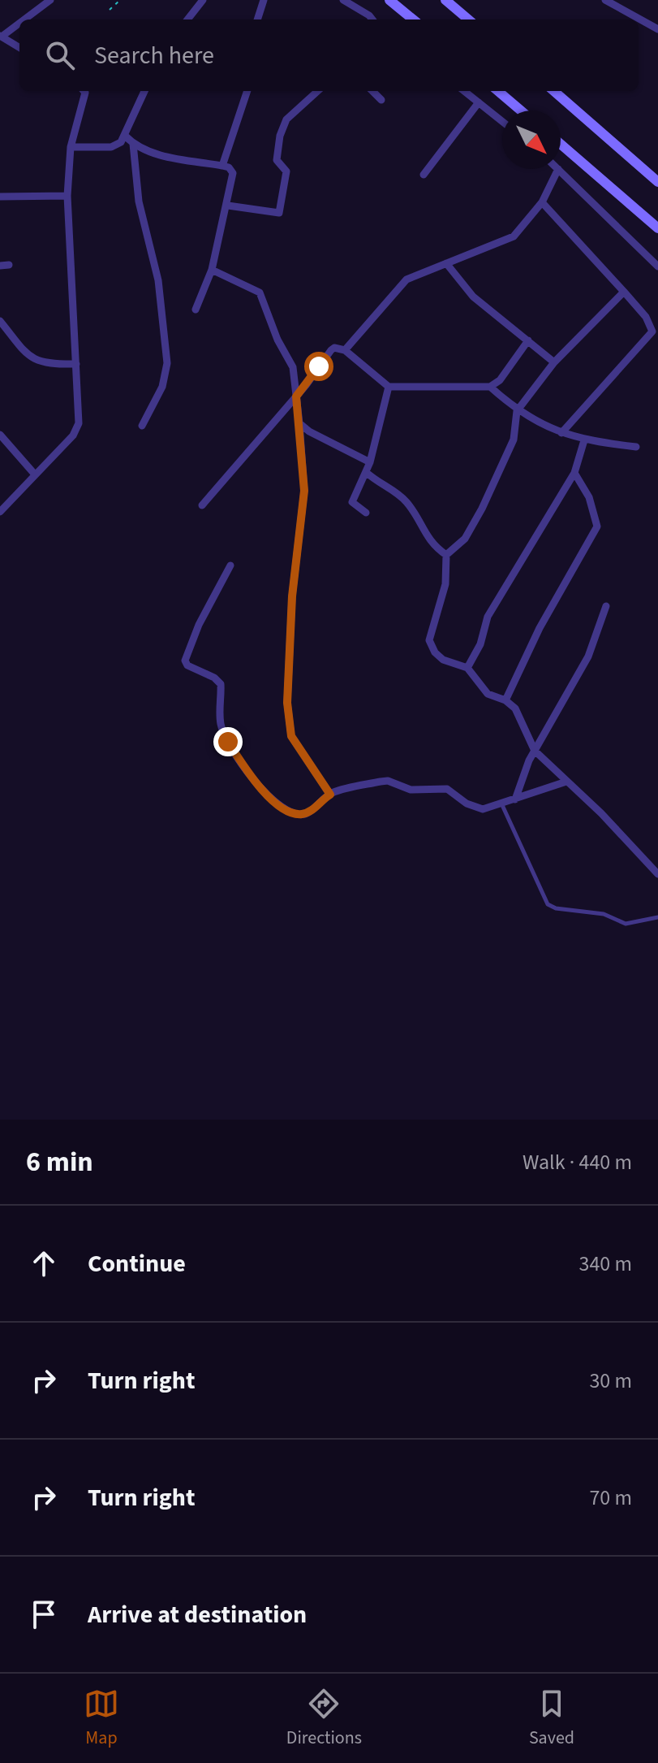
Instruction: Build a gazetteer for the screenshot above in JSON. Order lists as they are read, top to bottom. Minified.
{"north":"bottom right","page":{"search":"Search here","heading":["6 min","Walk · 440 m"],"list":[["Continue","340 m"],["Turn right","30 m"],["Turn right","70 m"],"Arrive at destination"],"nav":["Map","Directions","Saved"]}}
